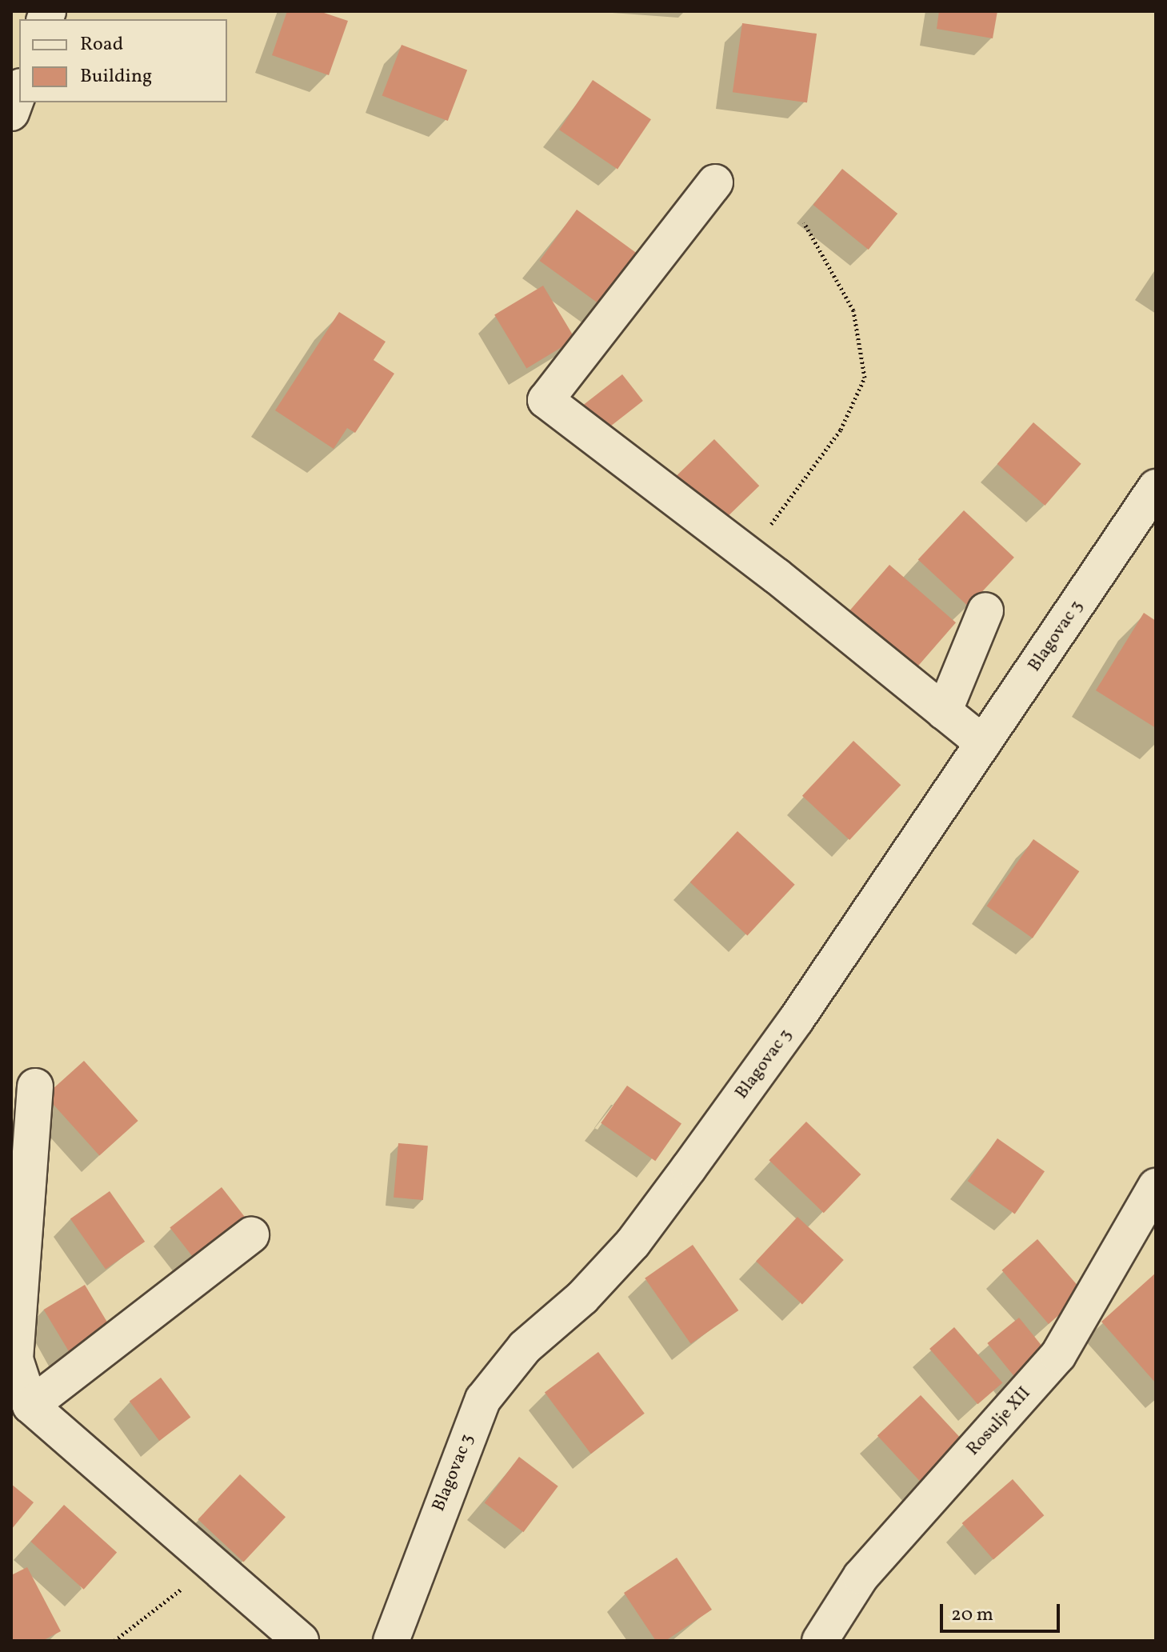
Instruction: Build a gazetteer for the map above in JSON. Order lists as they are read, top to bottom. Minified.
{"streets":{"street":["Blagovac 3","Rosulje XII"]},"legend":["Road","Building"],"scale_bar":"20 m"}
